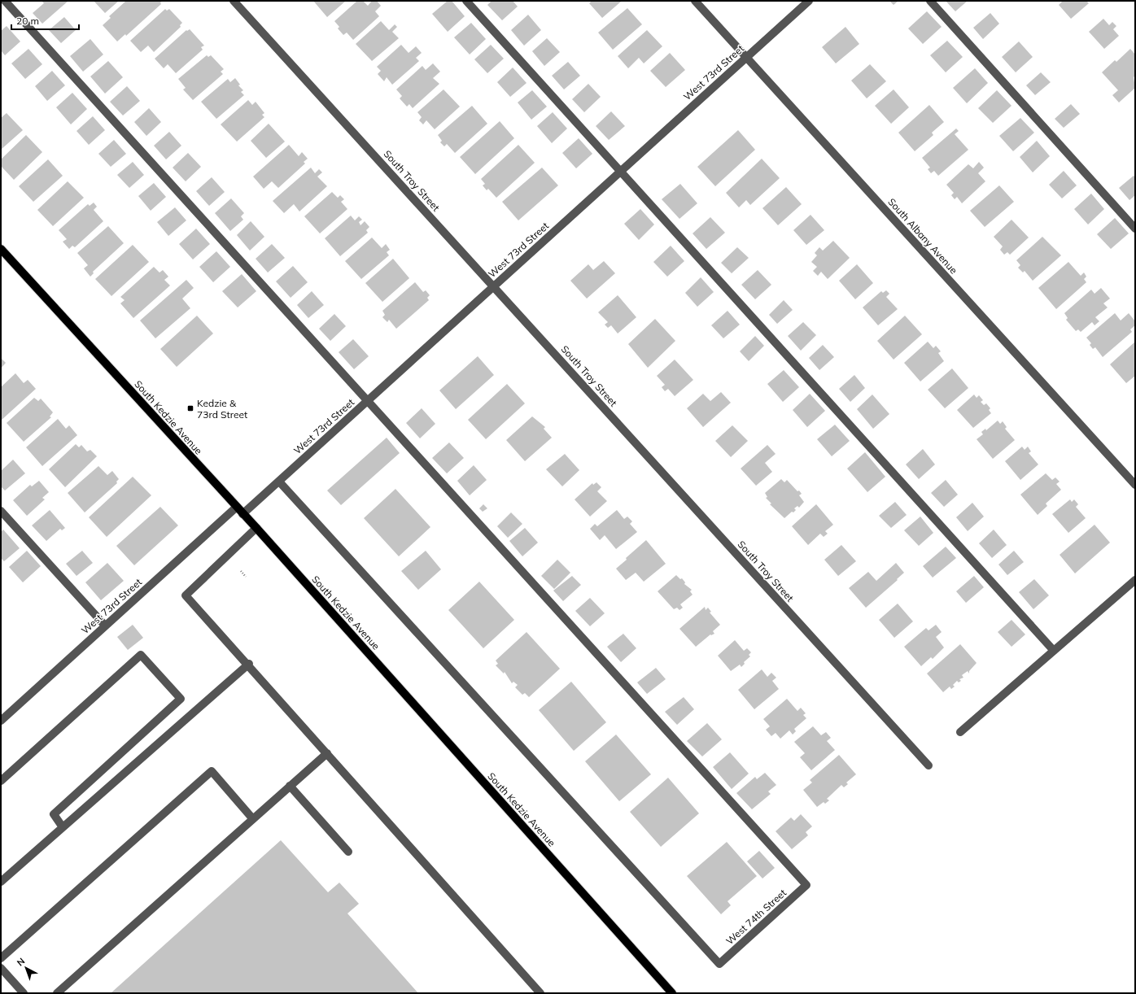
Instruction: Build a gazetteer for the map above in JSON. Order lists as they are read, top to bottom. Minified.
{"streets":{"main road":["South Kedzie Avenue"],"street":["West 73rd Street","South Troy Street","South Albany Avenue","West 74th Street"]},"crossings":[["West 73rd Street","South Troy Street"],["West 73rd Street","South Albany Avenue"],["West 73rd Street","South Kedzie Avenue"],["West 73rd Street","West 74th Street"]],"places":{"transit":["Kedzie & 73rd Street"]},"scale_bar":"20 m","north":"top left"}
